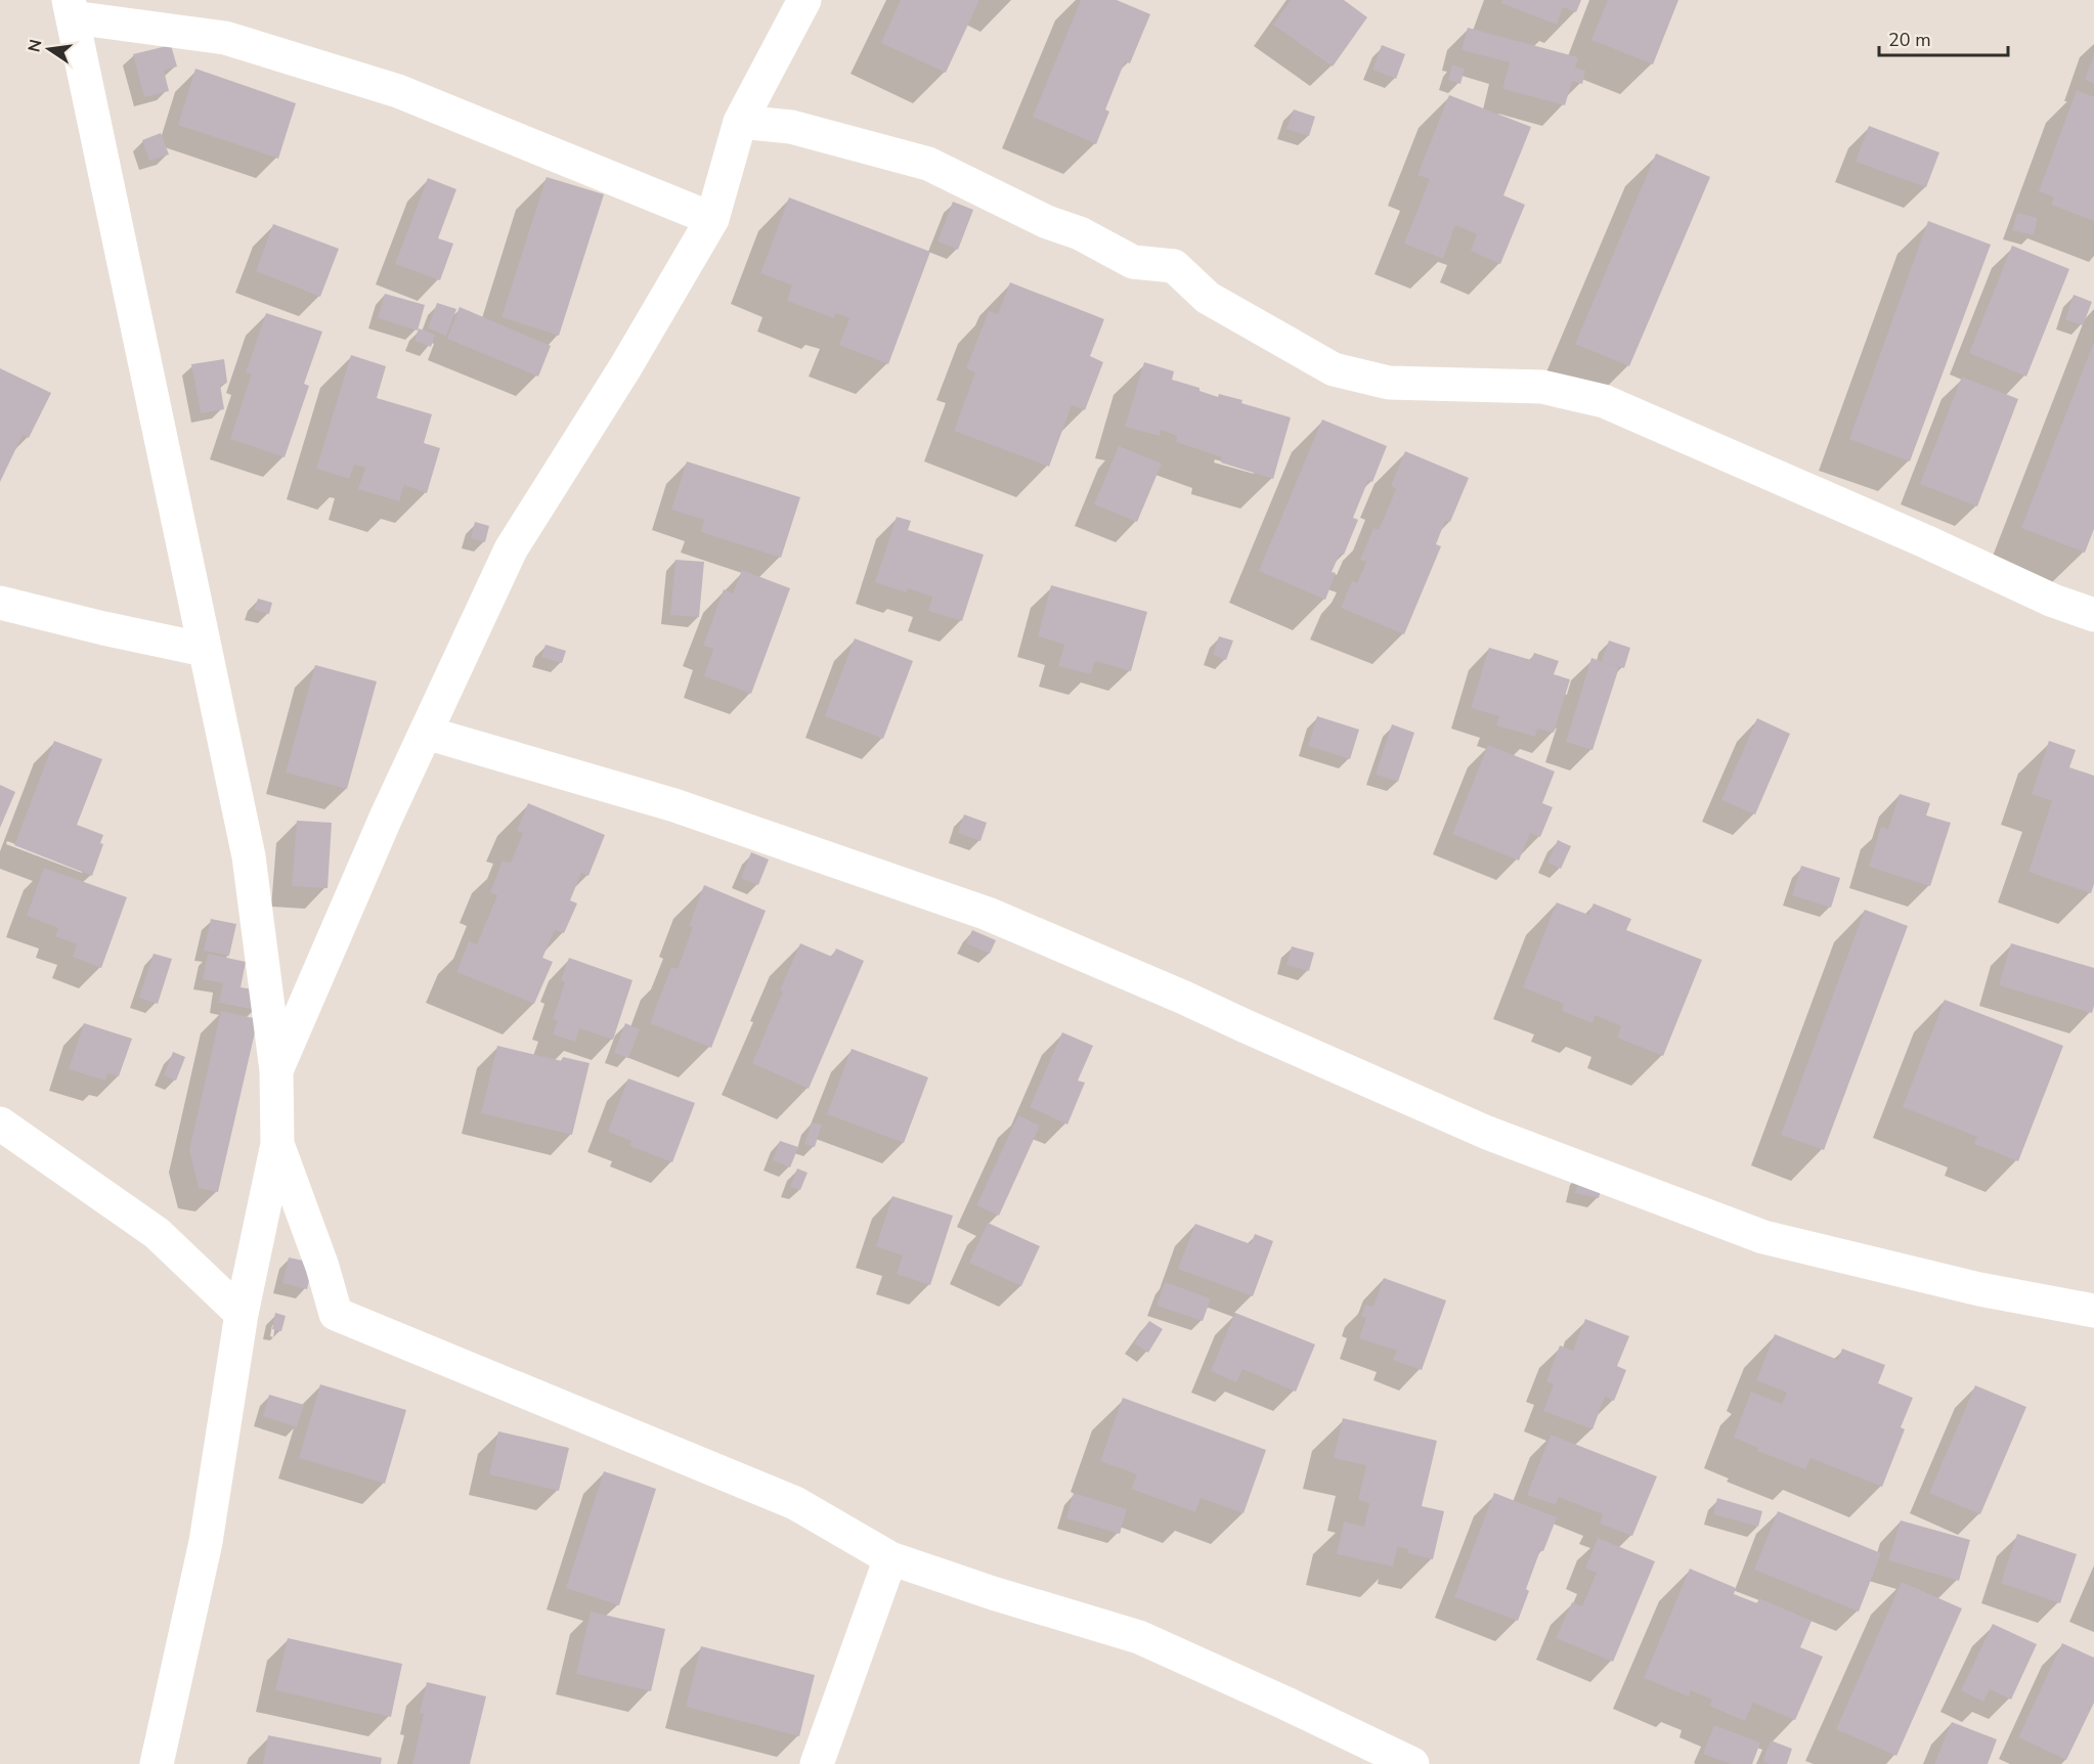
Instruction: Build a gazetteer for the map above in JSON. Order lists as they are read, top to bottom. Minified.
{"scale_bar":"20 m","north":"left"}
